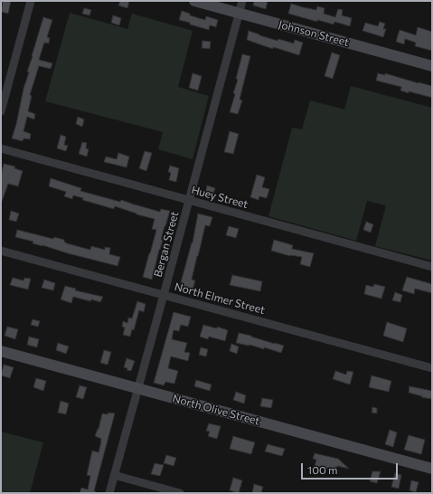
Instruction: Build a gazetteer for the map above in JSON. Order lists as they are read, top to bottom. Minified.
{"streets":{"street":["Johnson Street","Huey Street","Bergan Street","North Elmer Street","North Olive Street"]},"crossings":[["Johnson Street","Bergan Street"],["Huey Street","Bergan Street"],["Bergan Street","North Elmer Street"],["Bergan Street","North Olive Street"]],"scale_bar":"100 m"}
